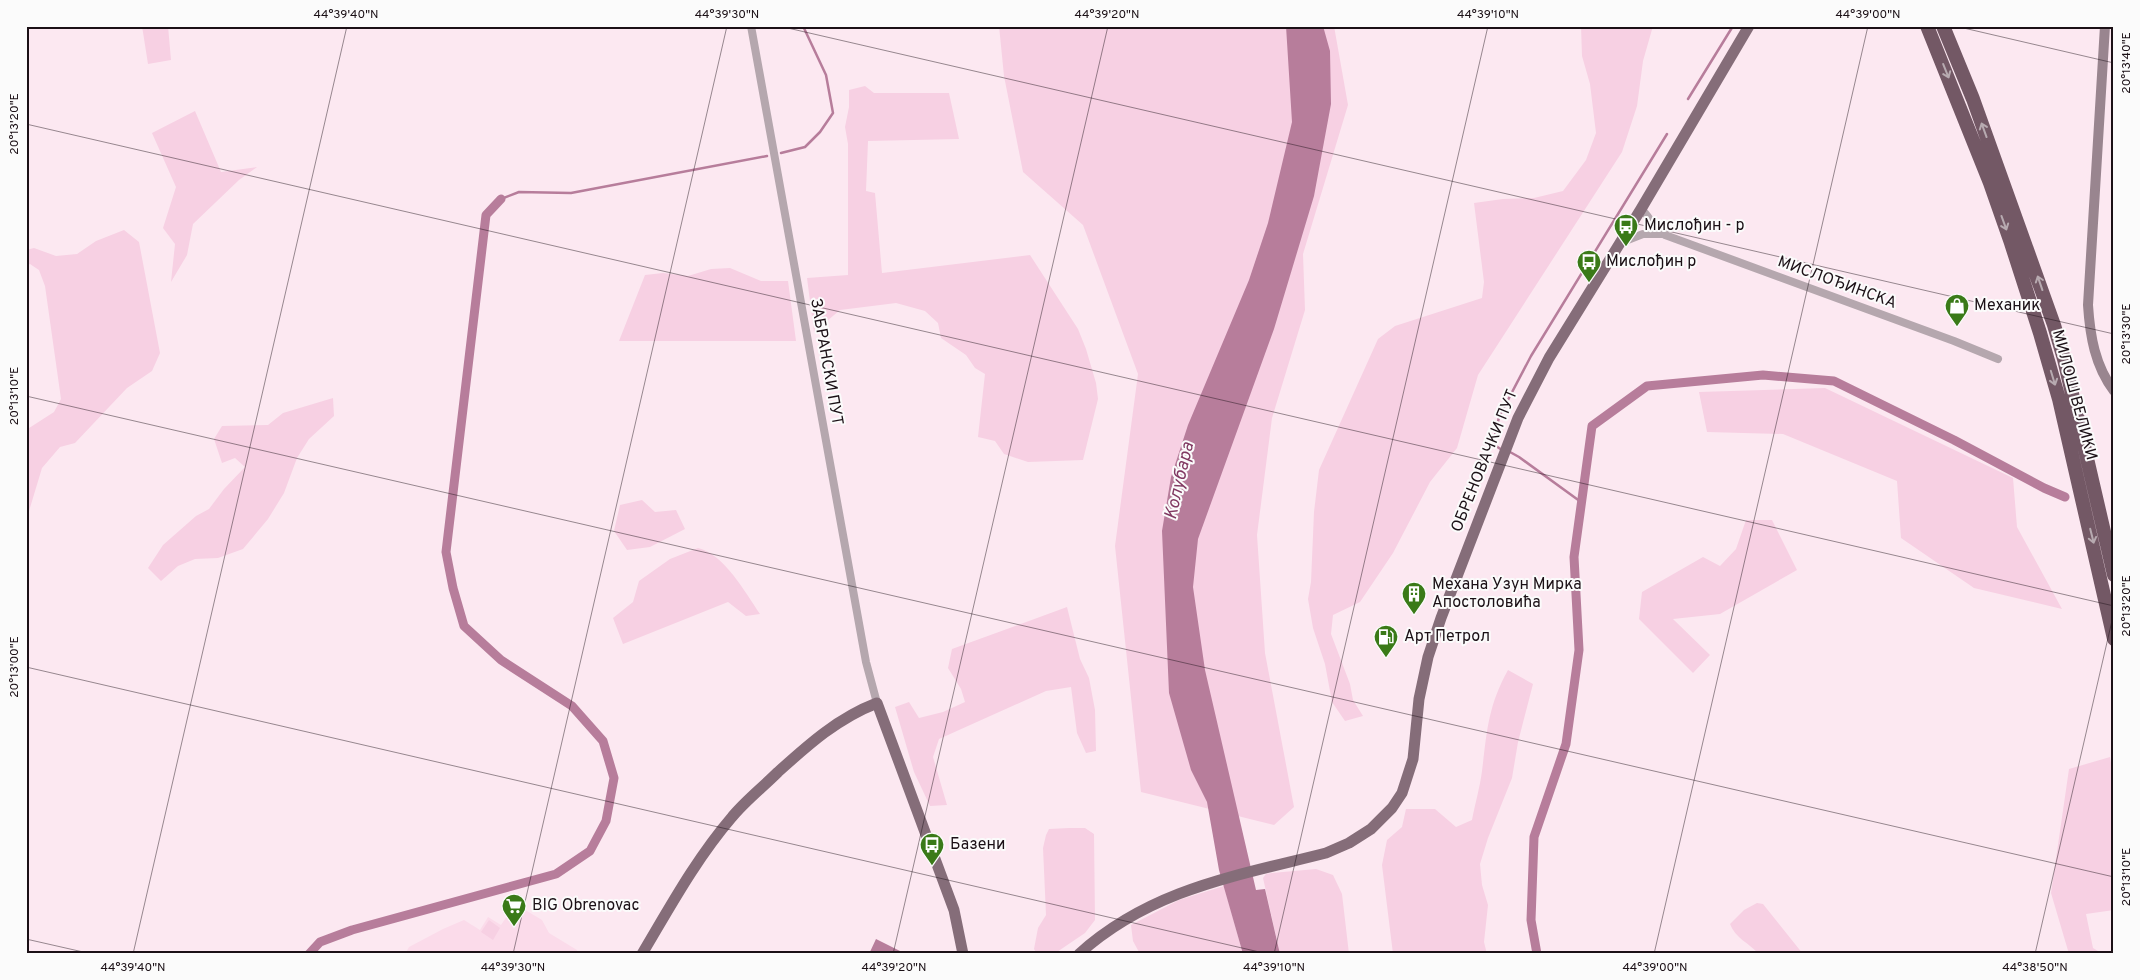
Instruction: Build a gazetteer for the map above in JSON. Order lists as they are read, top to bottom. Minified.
{"streets":{"highway":["МИЛОШ ВЕЛИКИ"],"main road":["ОБРЕНОВАЧКИ ПУТ"],"street":["МИСЛОЂИНСКА","ЗАБРАНСКИ ПУТ"]},"crossings":[["МИСЛОЂИНСКА","ОБРЕНОВАЧКИ ПУТ"]],"water":["Колубара"],"places":{"bus stop":["Мислођин - р","Мислођин р","Базени"],"shop":["Механик"],"building":["Механа Узун Мирка Апостоловића"],"fuel station":["Арт Петрол"],"supermarket":["BIG Obrenovac"]},"coordinates":["44°39'40\"N","44°39'30\"N","44°39'20\"N","44°39'10\"N","44°39'00\"N","20°13'40\"E","20°13'20\"E","20°13'30\"E","20°13'10\"E","20°13'00\"E","44°38'50\"N"]}
